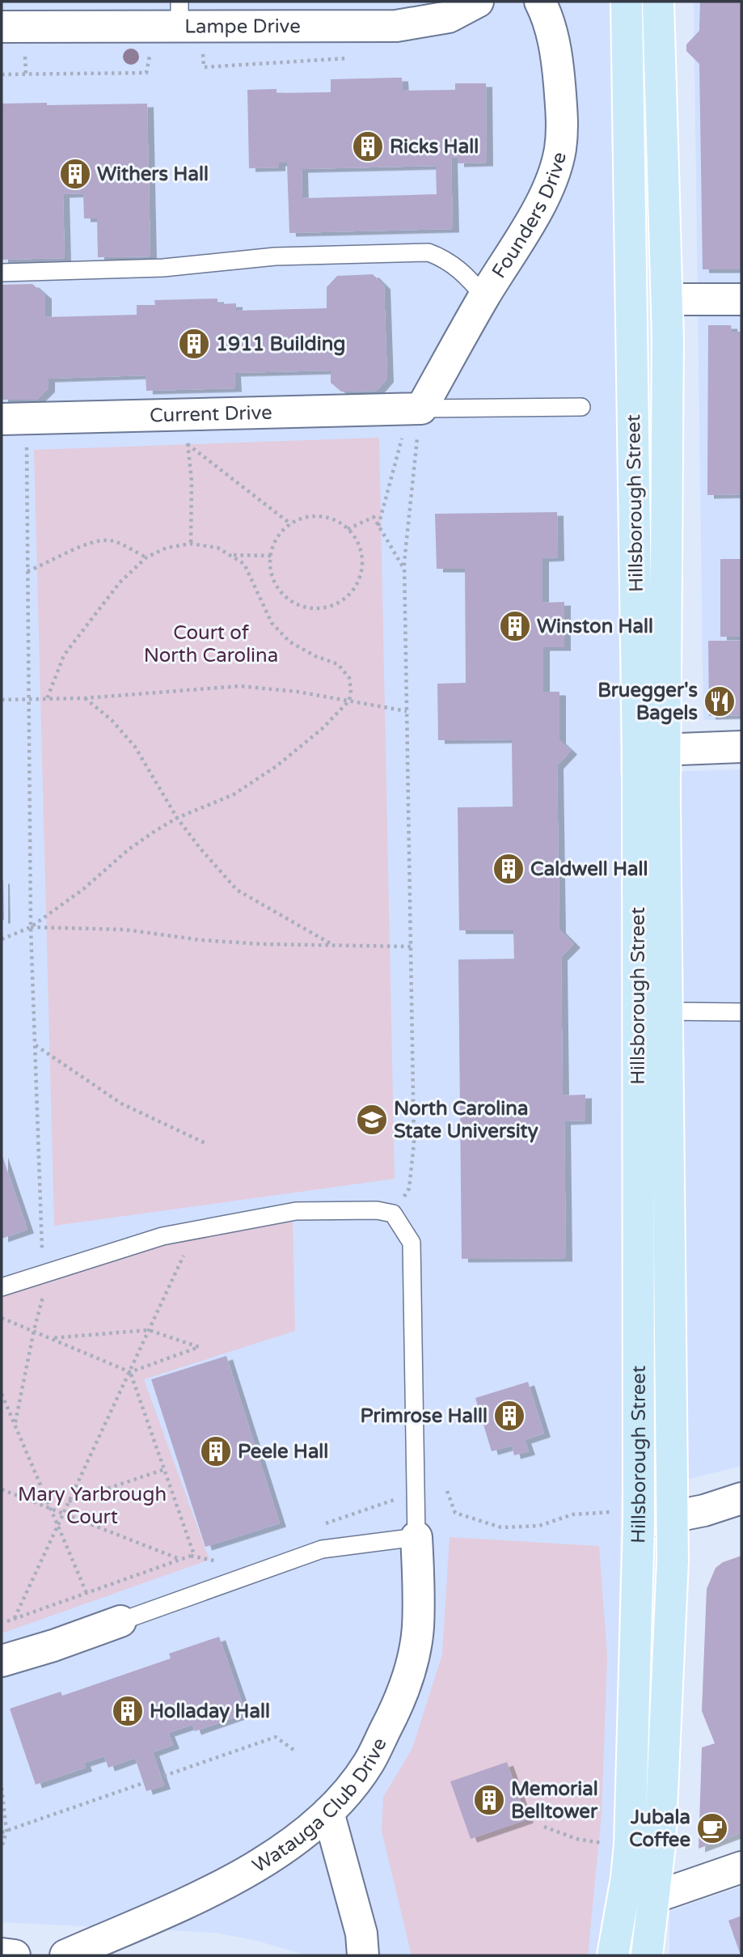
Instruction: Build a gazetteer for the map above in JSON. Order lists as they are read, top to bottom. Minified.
{"streets":{"main road":["Hillsborough Street"],"street":["Lampe Drive","Founders Drive","Current Drive","Watauga Club Drive"]},"crossings":[["Founders Drive","Current Drive"]],"parks":["Court of North Carolina","Mary Yarbrough Court"],"places":{"building":["Ricks Hall","Withers Hall","1911 Building","Winston Hall","Caldwell Hall","Primrose Halll","Peele Hall","Holladay Hall","Memorial Belltower"],"restaurant":["Bruegger's Bagels"],"school or university":["North Carolina State University"],"cafe":["Jubala Coffee"]}}
